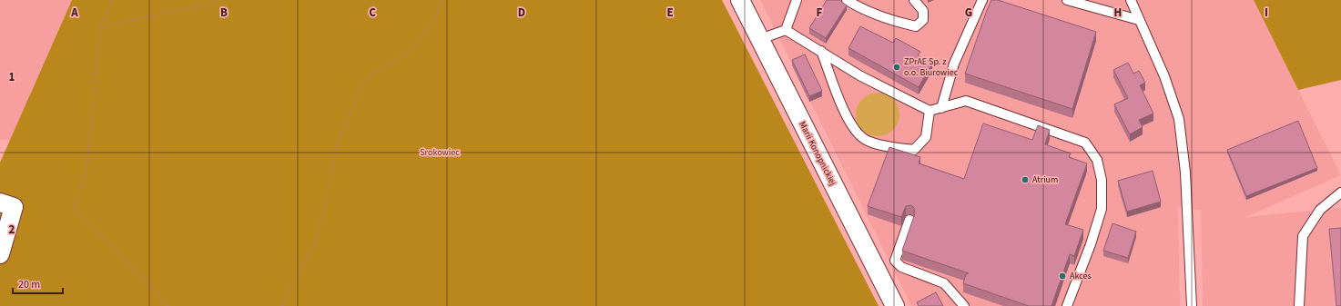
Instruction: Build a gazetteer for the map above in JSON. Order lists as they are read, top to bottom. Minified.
{"streets":{"street":["Marii Konopnickiej"]},"parks":["Srokowiec"],"places":["ZPrAE Sp. z o.o. Biurowiec","Atrium","Akces"],"scale_bar":"20 m","grid":{"columns":["A","B","C","D","E","F","G","H","I"],"rows":["1","2"]}}
